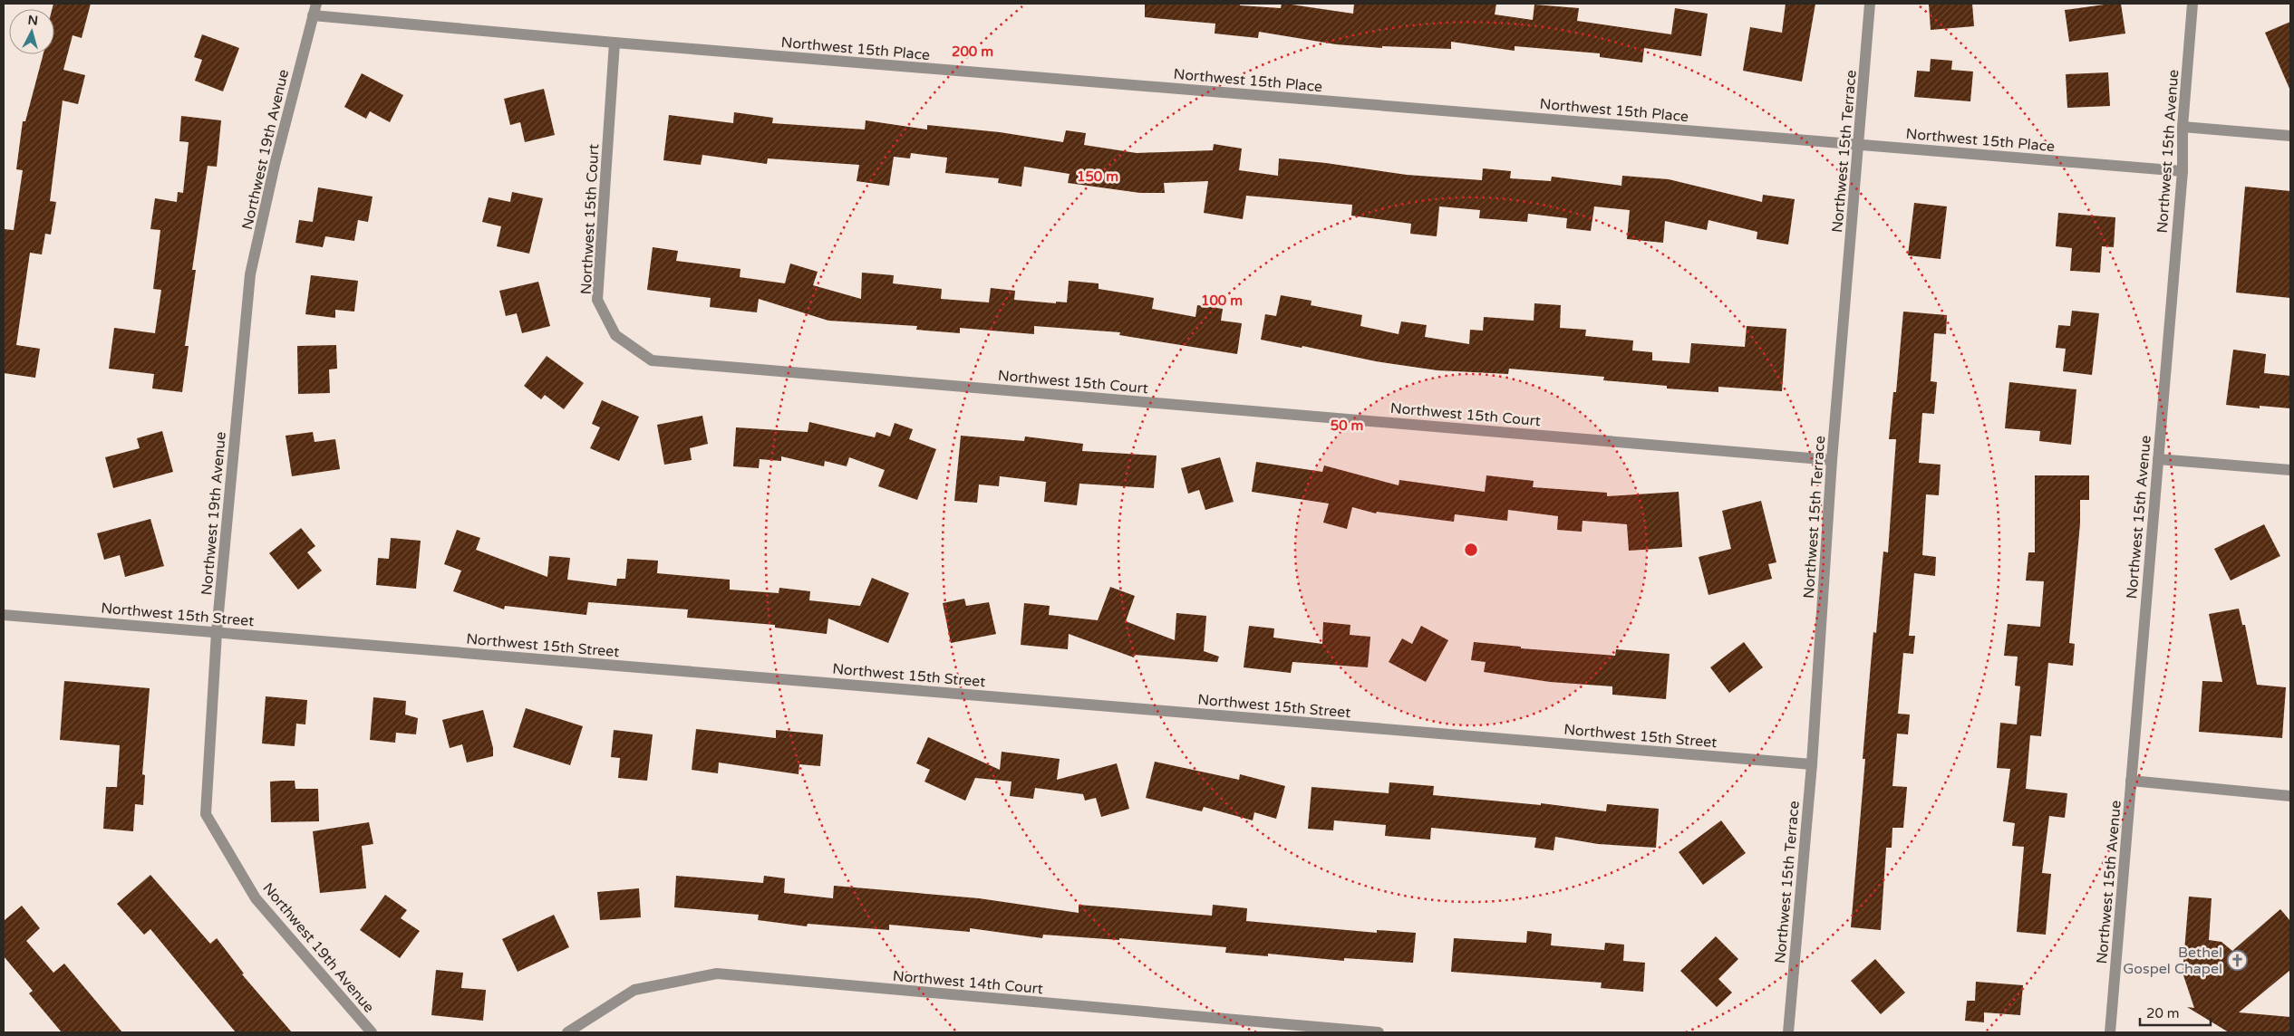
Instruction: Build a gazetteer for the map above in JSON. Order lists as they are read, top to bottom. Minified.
{"streets":{"street":["Northwest 15th Place","Northwest 19th Avenue","Northwest 15th Terrace","Northwest 15th Avenue","Northwest 15th Court","Northwest 15th Street","Northwest 14th Court"]},"crossings":[["Northwest 15th Place","Northwest 19th Avenue"],["Northwest 15th Place","Northwest 15th Terrace"],["Northwest 15th Place","Northwest 15th Avenue"],["Northwest 15th Place","Northwest 15th Court"],["Northwest 19th Avenue","Northwest 15th Street"],["Northwest 15th Terrace","Northwest 15th Court"],["Northwest 15th Terrace","Northwest 15th Street"]],"places":{"church":["Bethel Gospel Chapel"]},"scale_bar":"20 m","north":"top","rings":["200 m","150 m","100 m","50 m"]}
